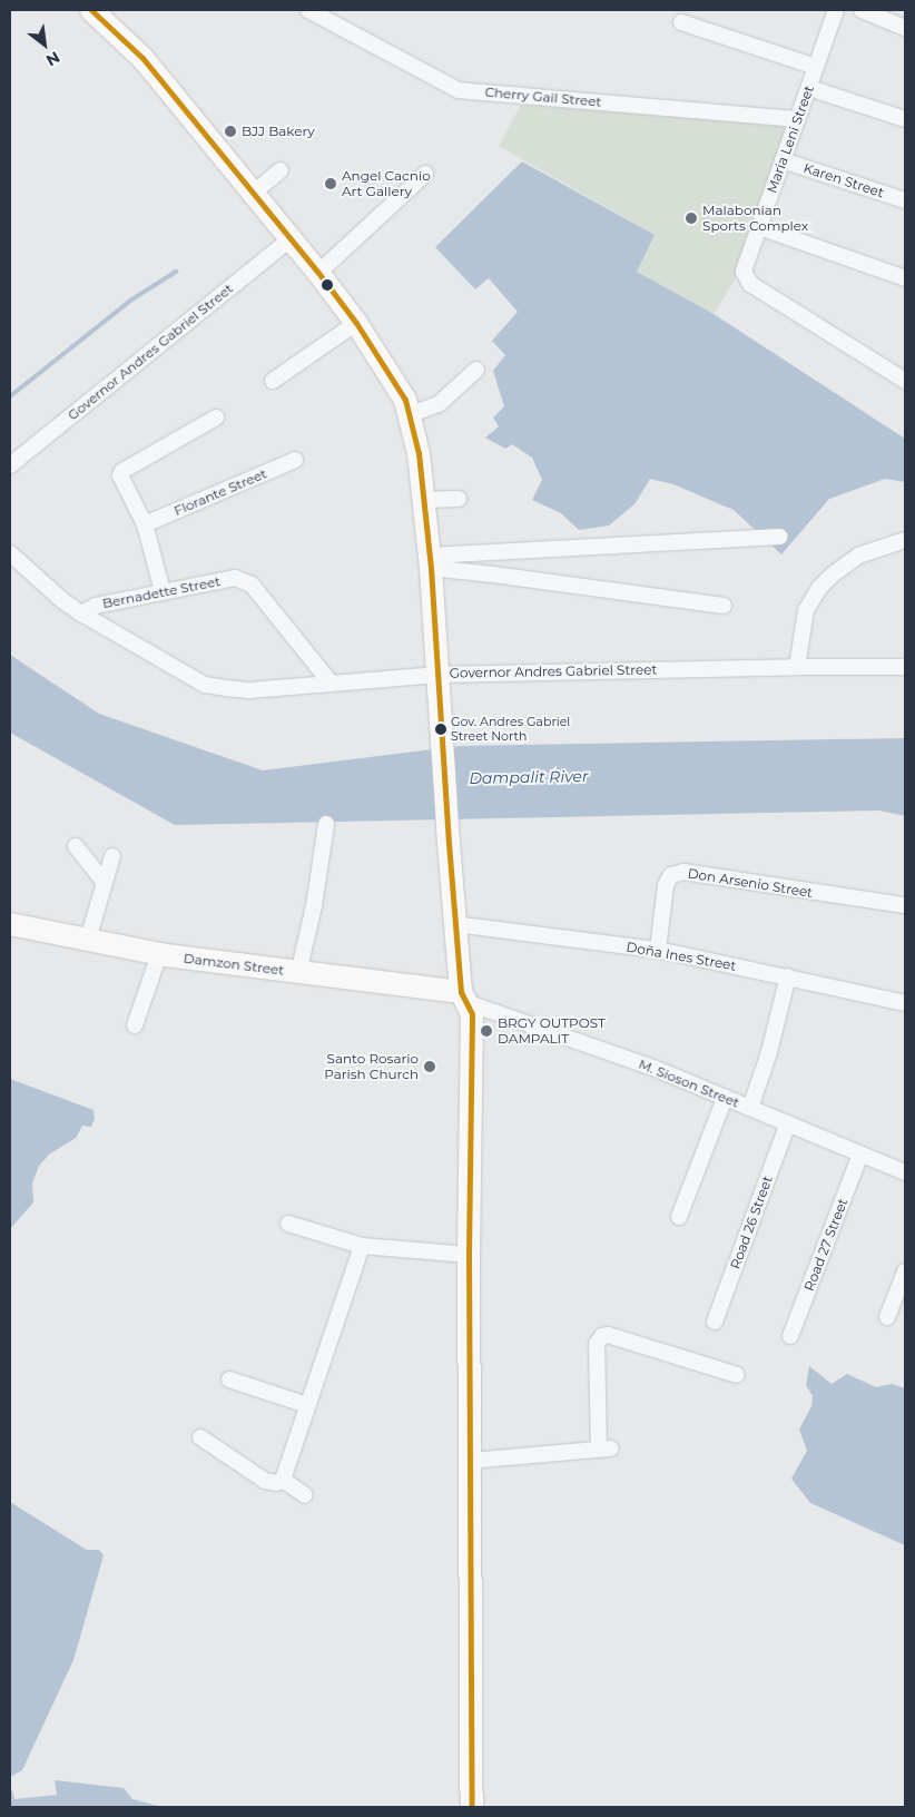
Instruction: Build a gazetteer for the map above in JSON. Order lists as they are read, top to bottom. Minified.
{"streets":{"main road":["Damzon Street"],"street":["Cherry Gail Street","Maria Leni Street","Karen Street","Governor Andres Gabriel Street","Florante Street","Bernadette Street","Don Arsenio Street","Doña Ines Street","M. Sioson Street","Road 26 Street","Road 27 Street"]},"crossings":[["Cherry Gail Street","Maria Leni Street"],["Maria Leni Street","Karen Street"],["Governor Andres Gabriel Street","Bernadette Street"],["Don Arsenio Street","Doña Ines Street"],["Damzon Street","M. Sioson Street"],["M. Sioson Street","Road 26 Street"],["M. Sioson Street","Road 27 Street"]],"water":["Dampalit River"],"places":["BJJ Bakery","Angel Cacnio Art Gallery","Malabonian Sports Complex","Gov. Andres Gabriel Street North","BRGY OUTPOST DAMPALIT","Santo Rosario Parish Church"],"north":"bottom right"}
